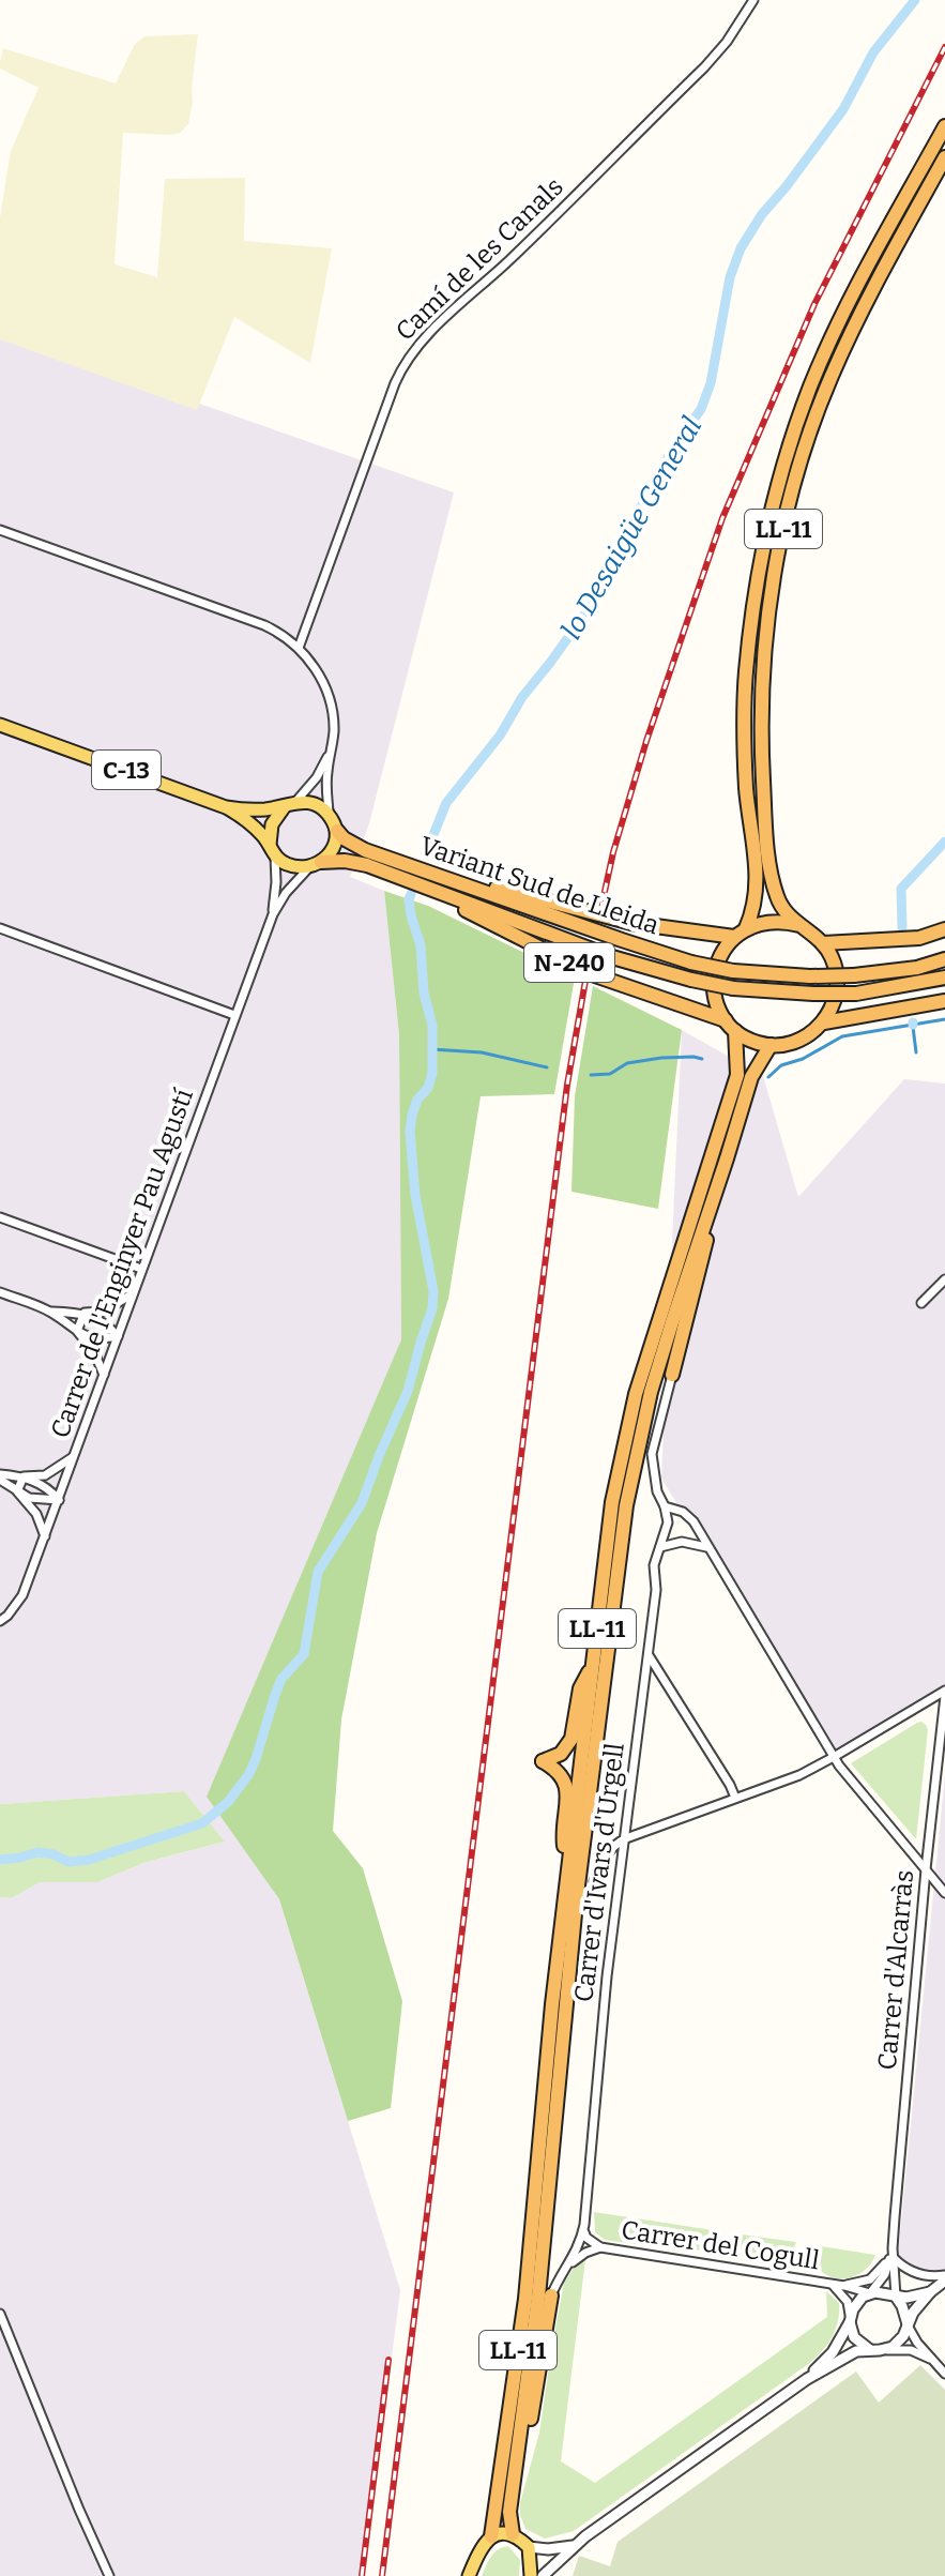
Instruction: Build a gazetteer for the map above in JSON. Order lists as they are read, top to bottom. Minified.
{"streets":{"highway":["LL-11","Variant Sud de Lleida","N-240"],"main road":["C-13"],"street":["Camí de les Canals","Carrer de l'Enginyer Pau Agustí","Carrer d'Ivars d'Urgell","Carrer d'Alcarràs","Carrer del Cogull"]},"crossings":[["LL-11","N-240"],["C-13","Variant Sud de Lleida"],["C-13","Carrer de l'Enginyer Pau Agustí"],["Variant Sud de Lleida","N-240"],["Variant Sud de Lleida","Carrer de l'Enginyer Pau Agustí"],["Carrer d'Alcarràs","Carrer del Cogull"]],"water":["lo Desaigüe General"]}
